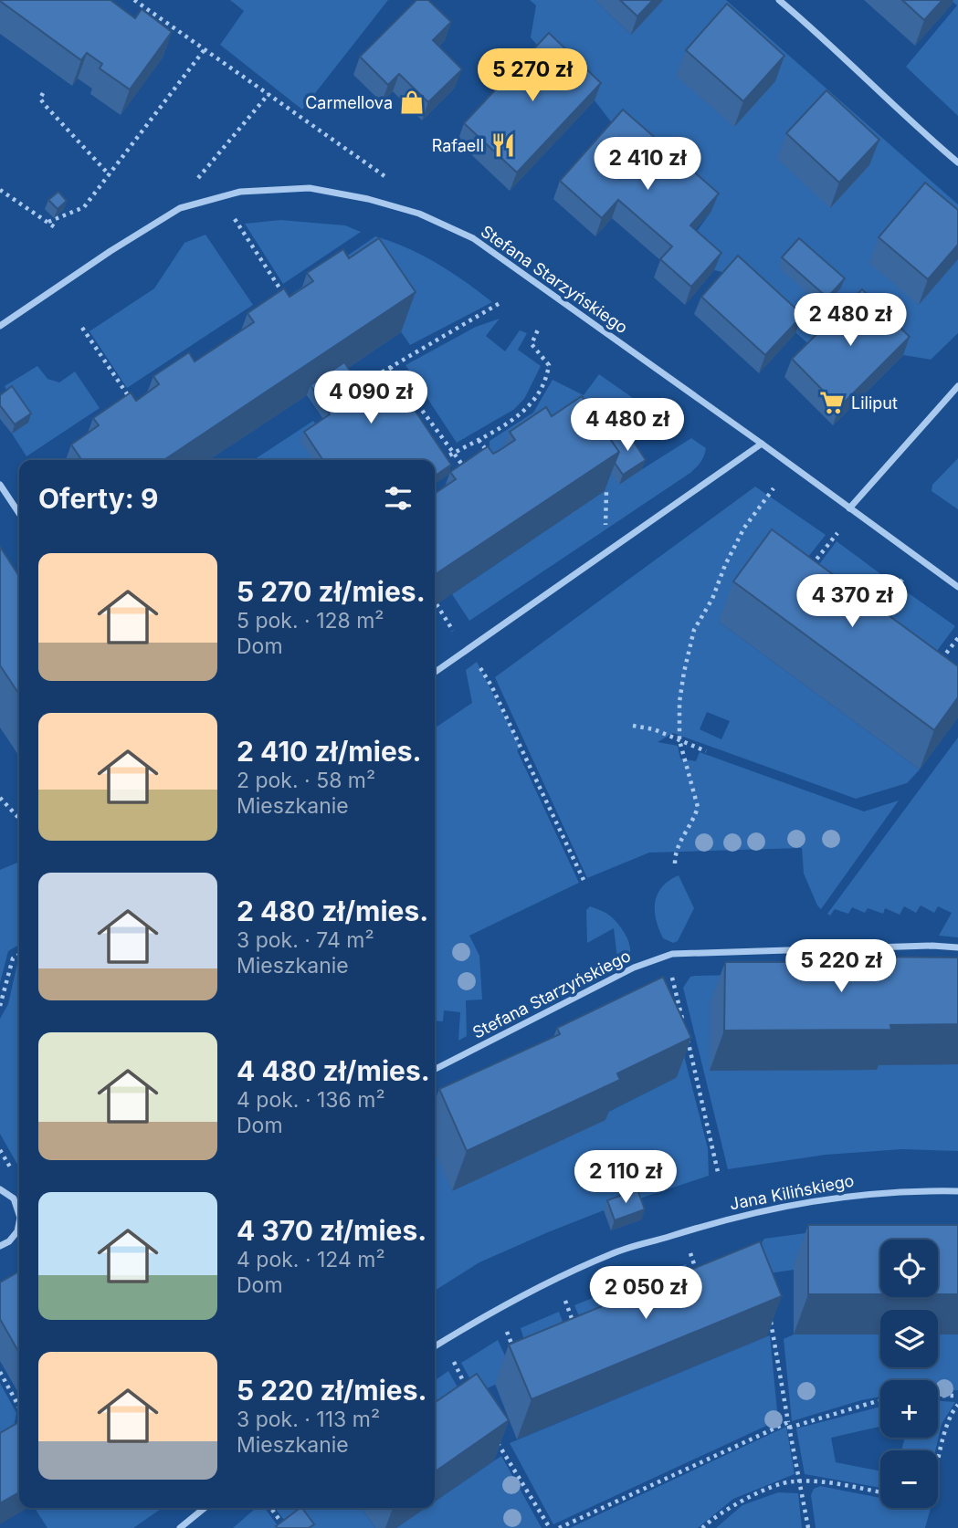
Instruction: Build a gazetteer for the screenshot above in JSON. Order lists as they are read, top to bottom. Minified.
{"streets":{"street":["Stefana Starzyńskiego","Jana Kilińskiego"]},"places":{"shop":["Carmellova"],"restaurant":["Rafaell"],"supermarket":["Liliput"]},"page":{"price":["5 270 zł","2 410 zł","2 480 zł","4 090 zł","4 480 zł","4 370 zł","5 220 zł","2 110 zł","2 050 zł"],"heading":"Oferty: 9","list":[{"name":"5 270 zł/mies.","note":"5 pok. · 128 m² · Dom"},{"name":"2 410 zł/mies.","note":"2 pok. · 58 m² · Mieszkanie"},{"name":"2 480 zł/mies.","note":"3 pok. · 74 m² · Mieszkanie"},{"name":"4 480 zł/mies.","note":"4 pok. · 136 m² · Dom"},{"name":"4 370 zł/mies.","note":"4 pok. · 124 m² · Dom"},{"name":"5 220 zł/mies.","note":"3 pok. · 113 m² · Mieszkanie"}],"map_buttons":["+","−"]}}
